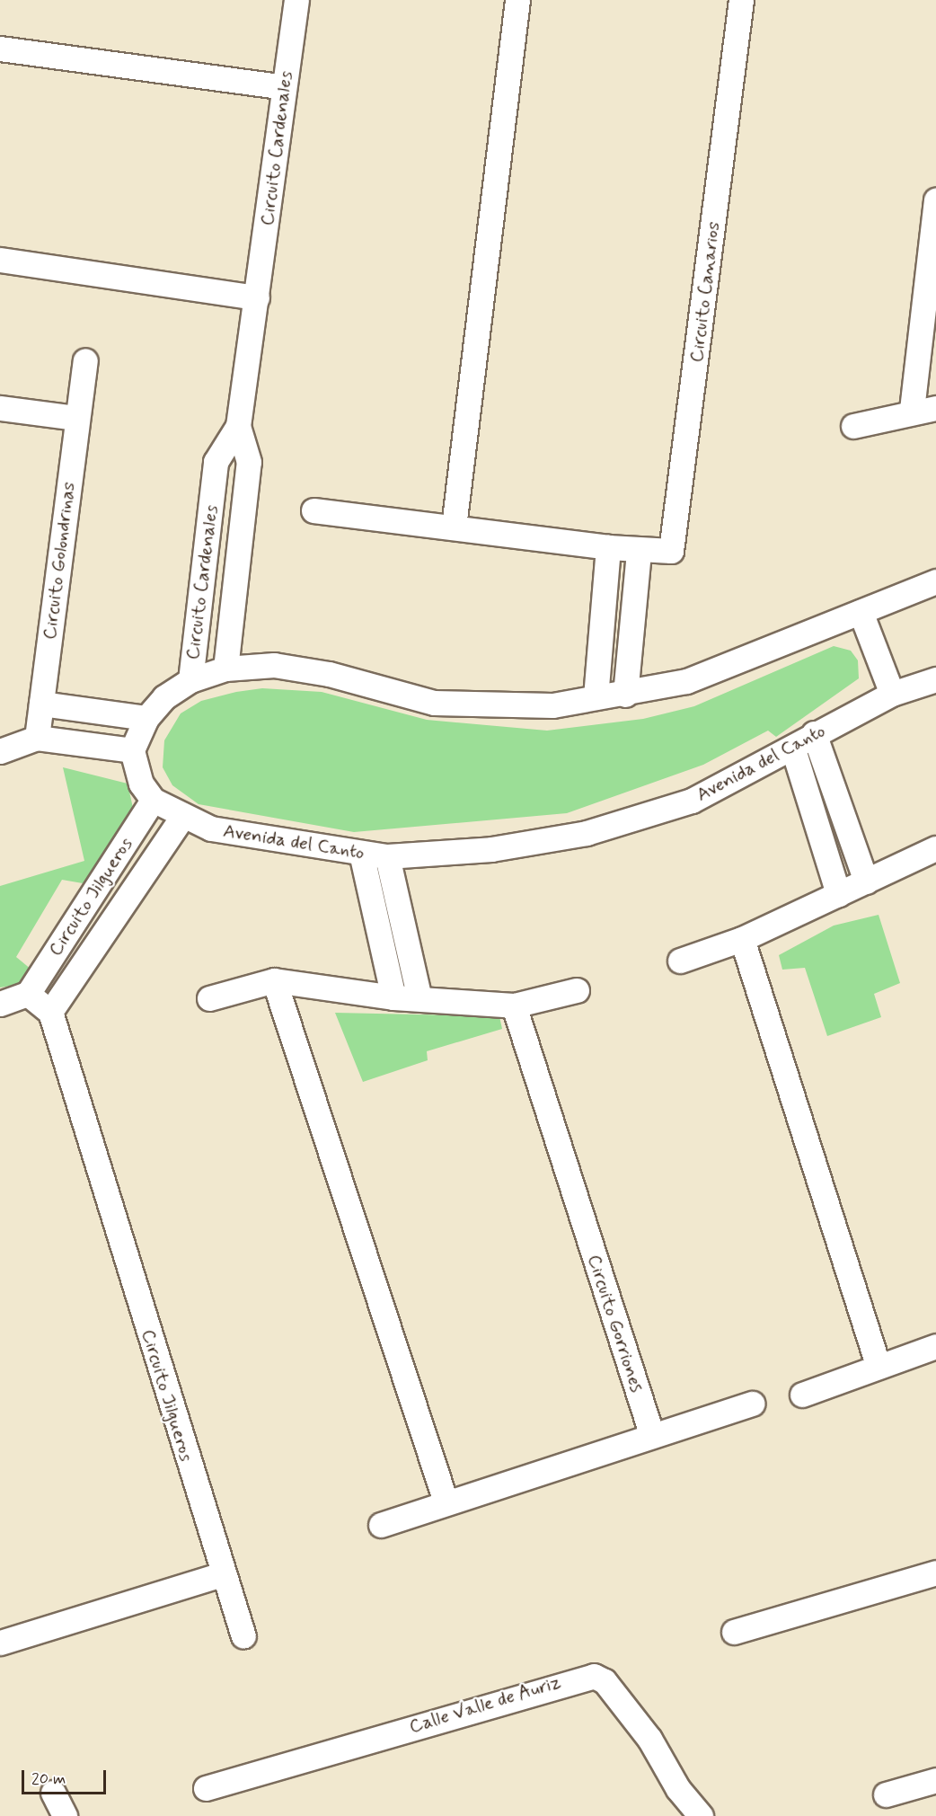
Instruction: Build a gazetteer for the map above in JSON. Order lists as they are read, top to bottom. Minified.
{"streets":{"street":["Circuito Cardenales","Circuito Canarios","Circuito Golondrinas","Avenida del Canto","Circuito Jilgueros","Circuito Gorriones","Calle Valle de Auriz"]},"crossings":[["Avenida del Canto","Circuito Jilgueros"]],"scale_bar":"20 m"}
